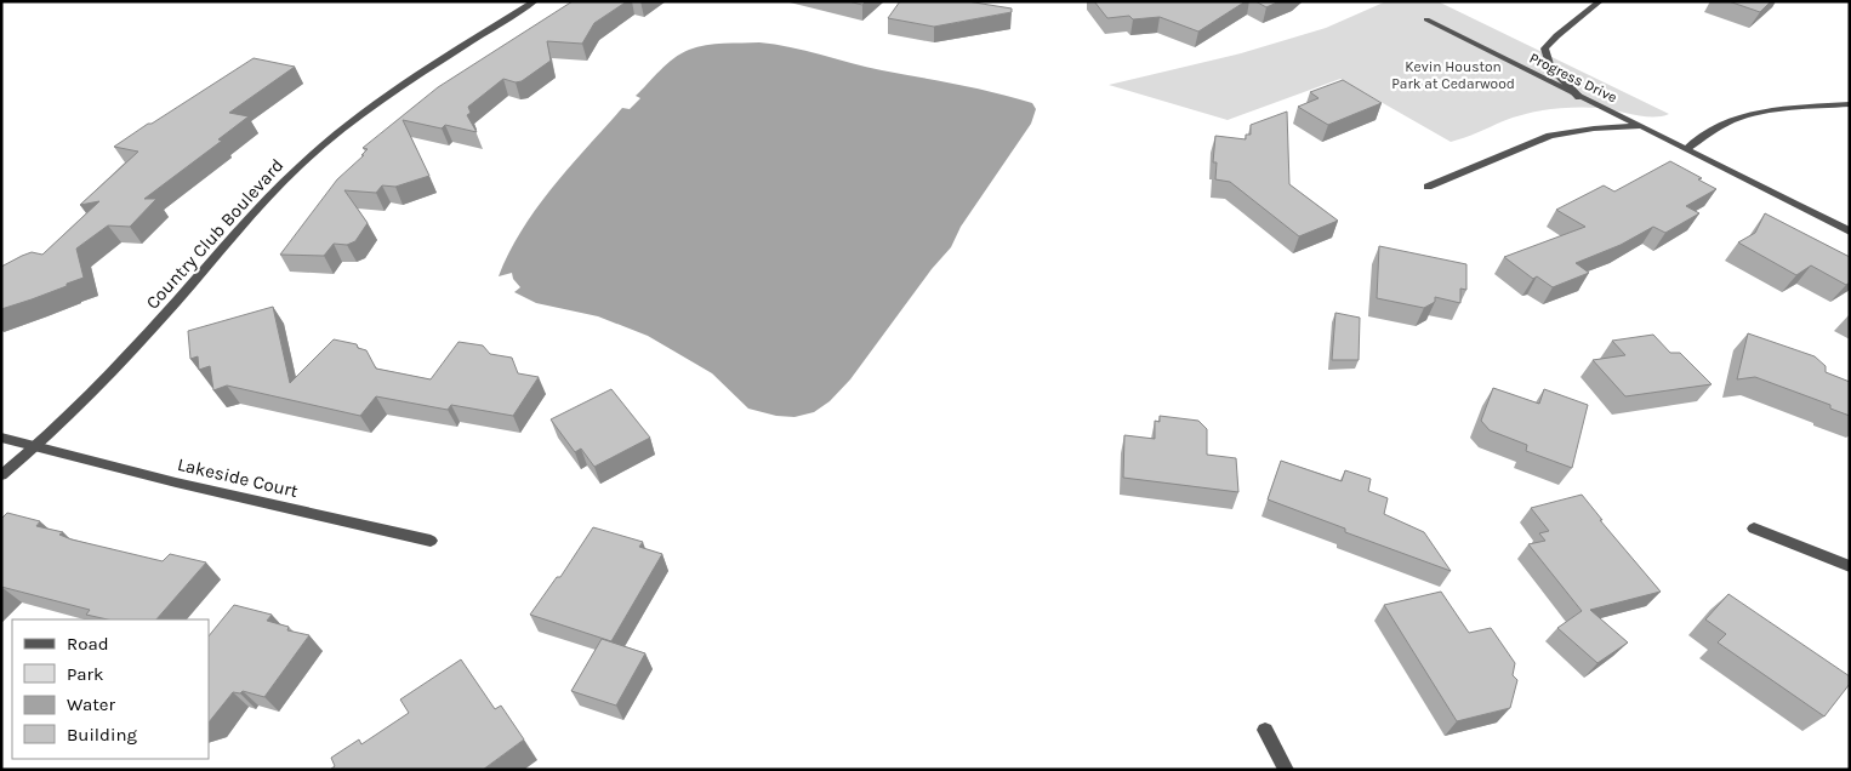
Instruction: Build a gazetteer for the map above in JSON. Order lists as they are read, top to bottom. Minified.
{"streets":{"street":["Progress Drive","Country Club Boulevard","Lakeside Court"]},"crossings":[["Country Club Boulevard","Lakeside Court"]],"parks":["Kevin Houston Park at Cedarwood"],"legend":["Road","Park","Water","Building"]}
